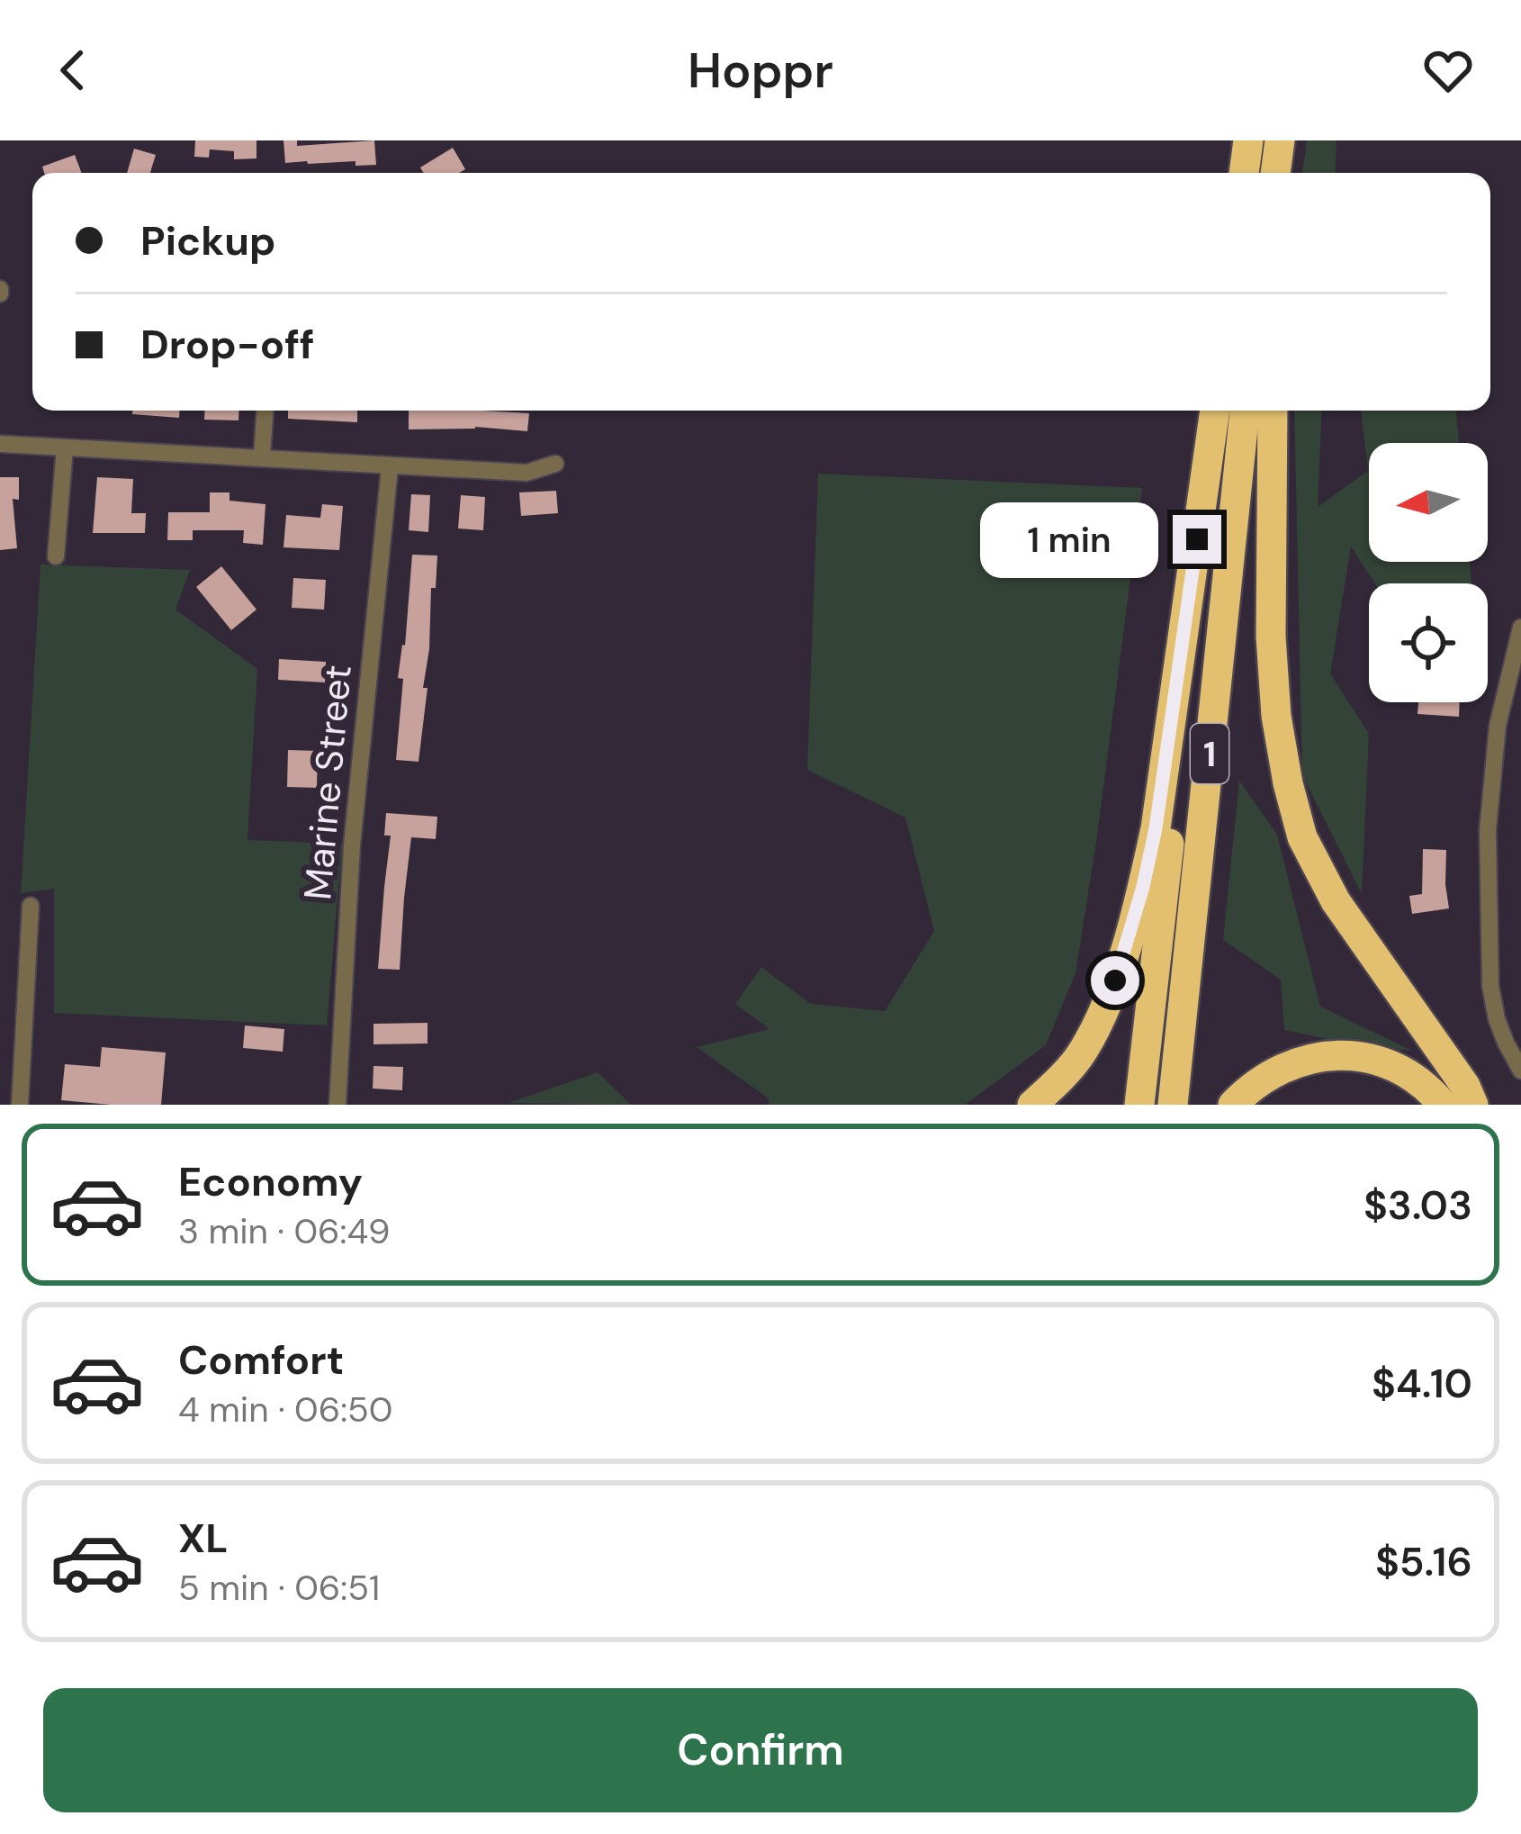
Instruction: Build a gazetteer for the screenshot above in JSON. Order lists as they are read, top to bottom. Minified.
{"streets":{"highway":["1"],"street":["Marine Street"]},"north":"left","page":{"header":"Hoppr","banner":["Pickup","Drop-off"],"bubble":"1 min","list":[{"name":"Economy","note":"3 min · 06:49","value":"$3.03"},{"name":"Comfort","note":"4 min · 06:50","value":"$4.10"},{"name":"XL","note":"5 min · 06:51","value":"$5.16"}],"buttons":"Confirm"}}
